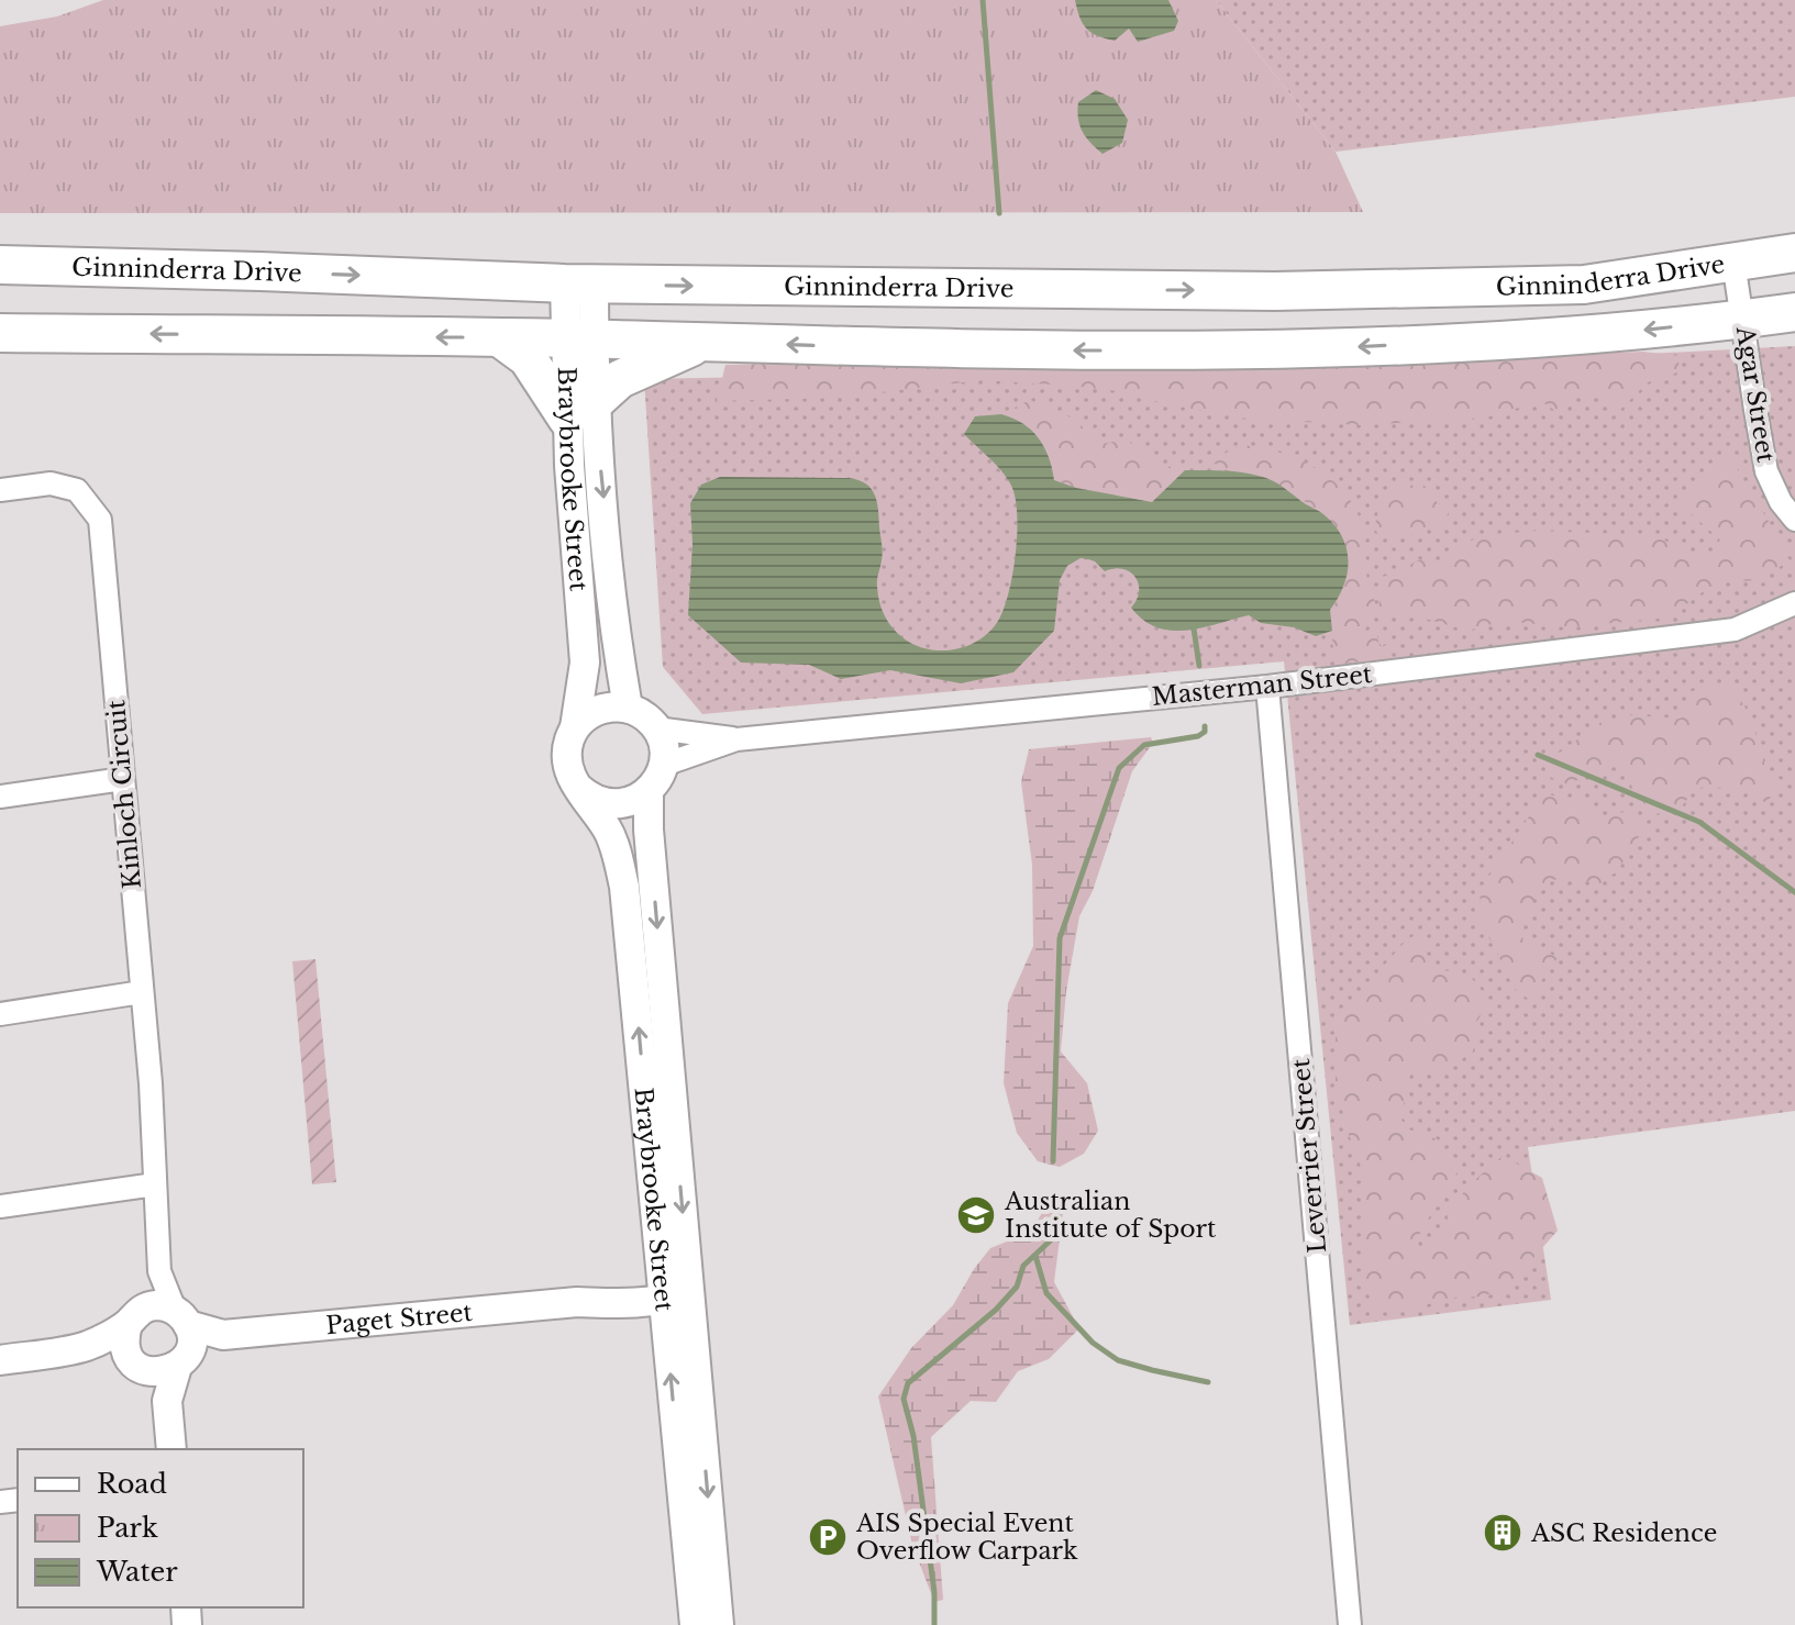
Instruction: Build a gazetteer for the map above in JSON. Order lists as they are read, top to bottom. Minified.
{"streets":{"main road":["Ginninderra Drive"],"street":["Agar Street","Braybrooke Street","Masterman Street","Kinloch Circuit","Leverrier Street","Paget Street"]},"crossings":[["Ginninderra Drive","Agar Street"],["Ginninderra Drive","Braybrooke Street"],["Braybrooke Street","Masterman Street"],["Braybrooke Street","Paget Street"],["Masterman Street","Leverrier Street"],["Kinloch Circuit","Paget Street"]],"places":{"school or university":["Australian Institute of Sport"],"building":["ASC Residence"],"parking":["AIS Special Event Overflow Carpark"]},"legend":["Road","Park","Water"]}
